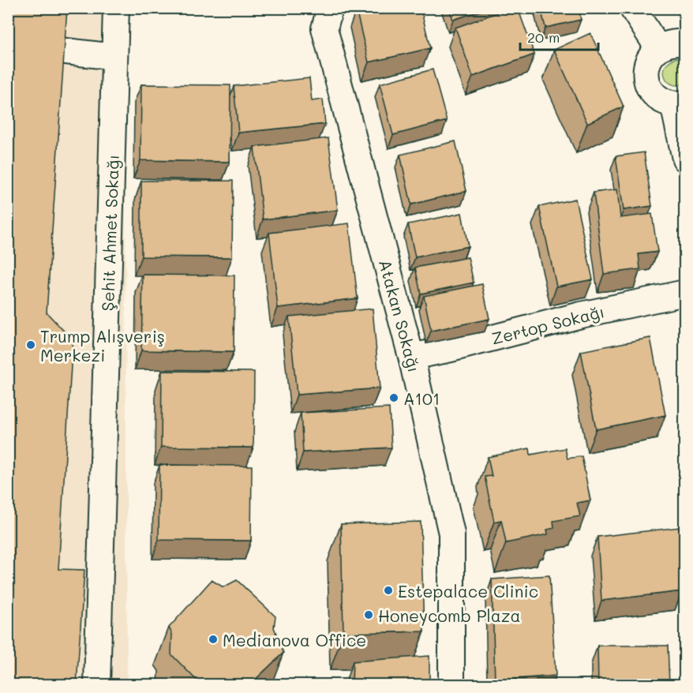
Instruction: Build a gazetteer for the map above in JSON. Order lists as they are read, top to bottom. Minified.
{"streets":{"street":["Şehit Ahmet Sokağı","Atakan Sokağı","Zertop Sokağı"]},"crossings":[["Atakan Sokağı","Zertop Sokağı"]],"places":["Trump Alışveriş Merkezi","A101","Estepalace Clinic","Honeycomb Plaza","Medianova Office"],"scale_bar":"20 m"}
